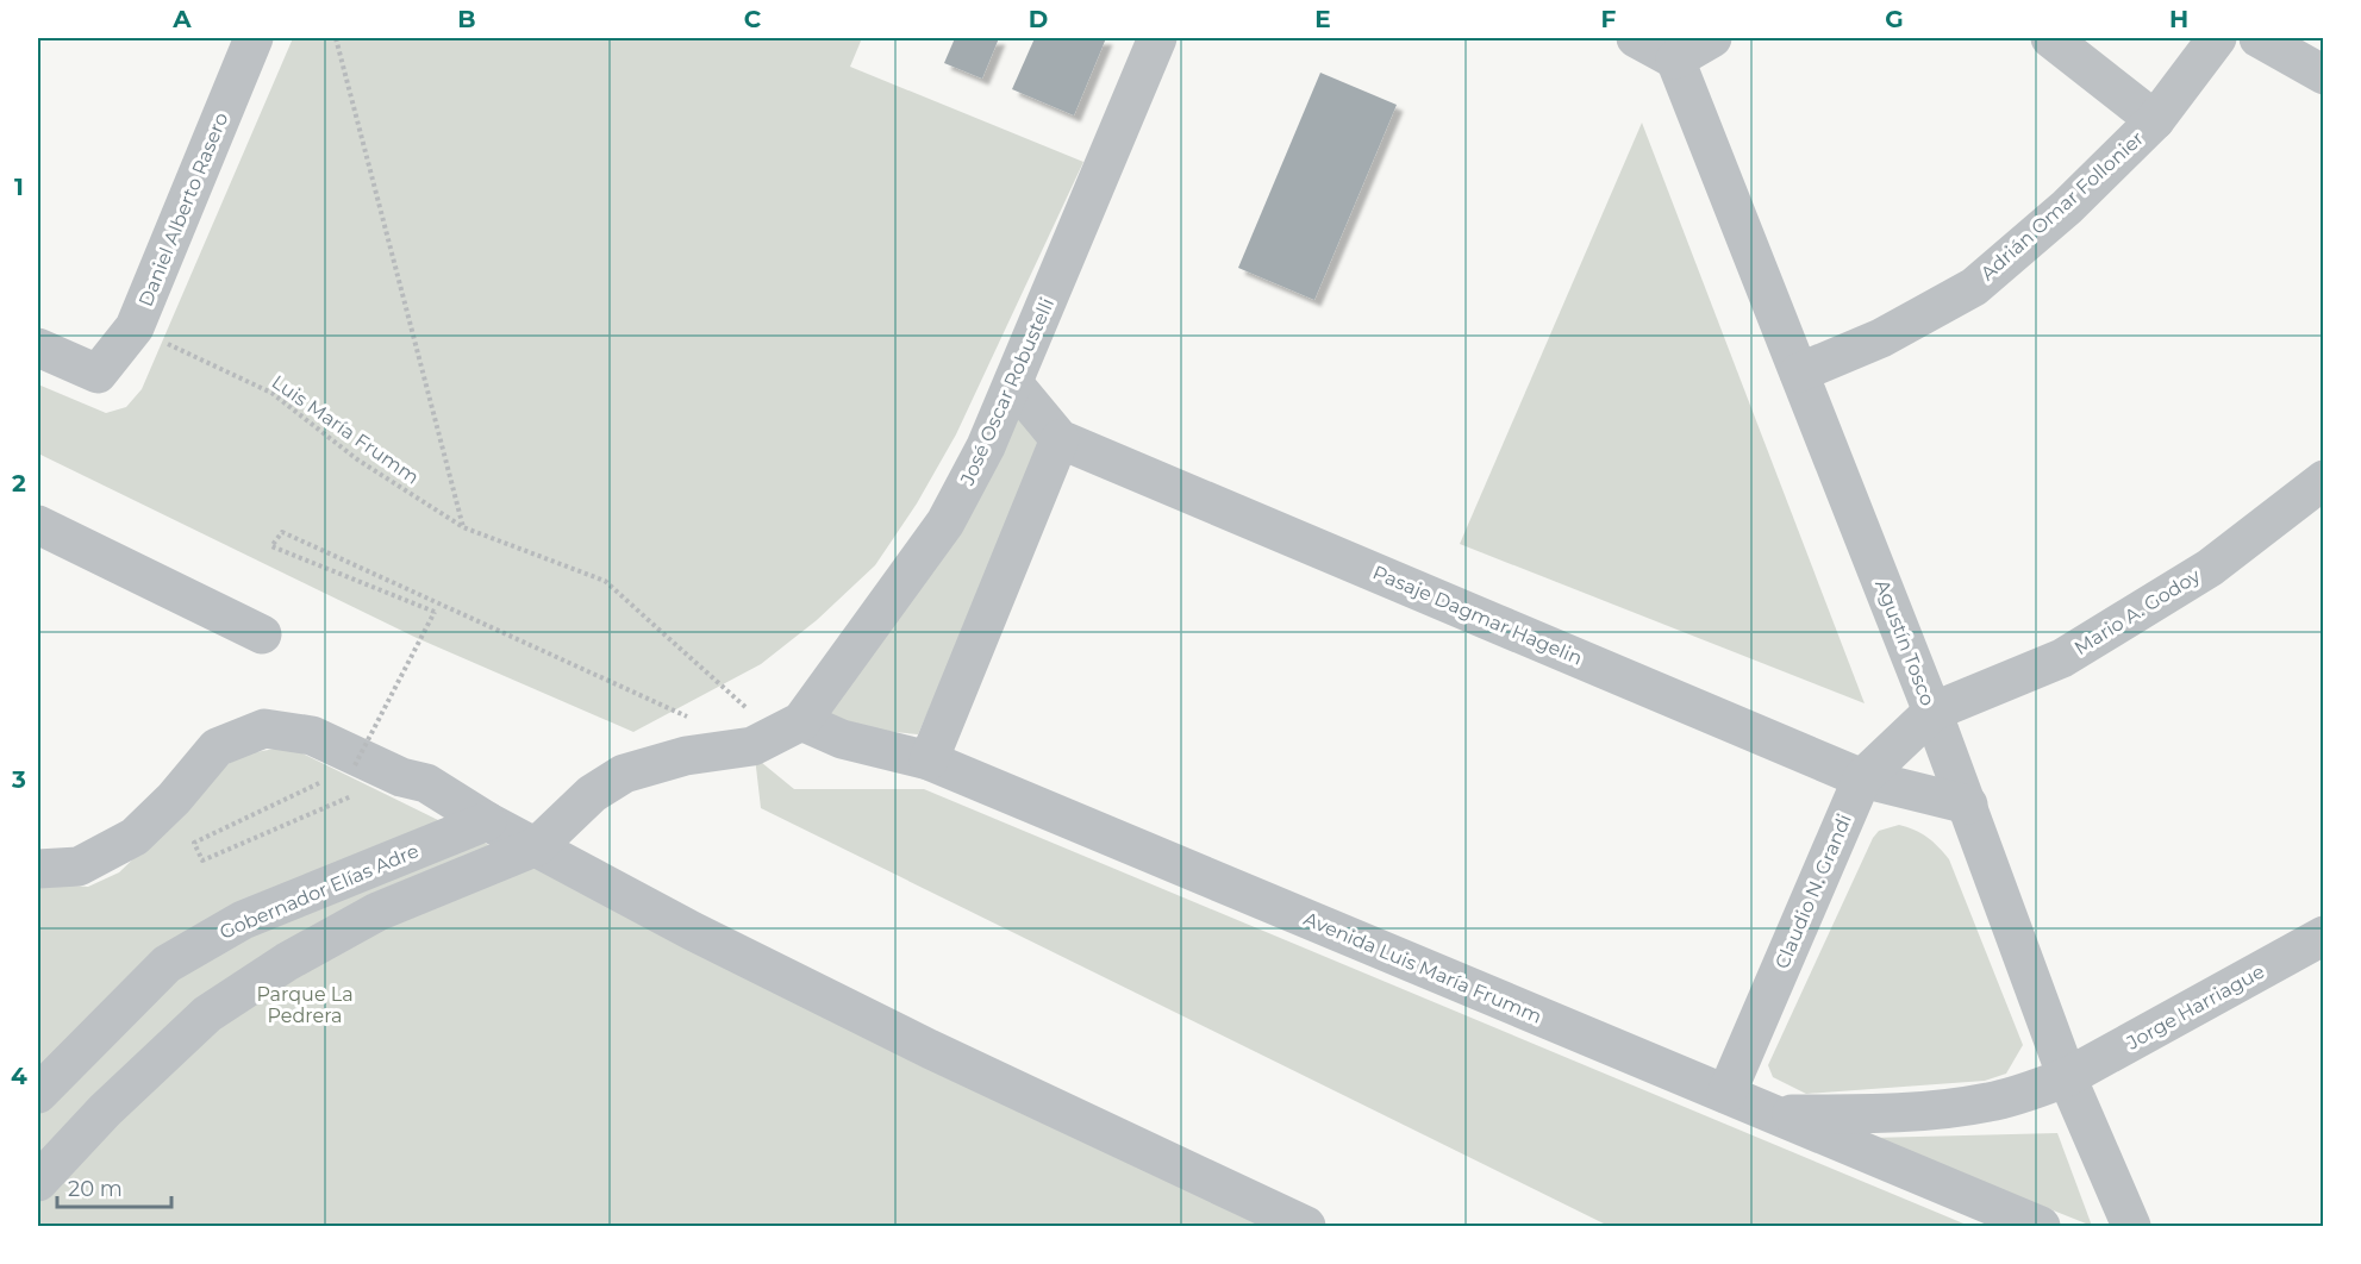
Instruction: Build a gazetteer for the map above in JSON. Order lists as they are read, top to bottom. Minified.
{"streets":{"street":["Adrián Omar Follonier","Daniel Alberto Rasero","José Oscar Robustelli","Mario A. Godoy","Pasaje Dagmar Hagelin","Agustín Tosco","Gobernador Elías Adre","Claudio N. Grandi","Avenida Luis María Frumm","Jorge Harriague"],"path":["Luis María Frumm"]},"crossings":[["Adrián Omar Follonier","Agustín Tosco"],["Daniel Alberto Rasero","Luis María Frumm"],["José Oscar Robustelli","Luis María Frumm"],["José Oscar Robustelli","Pasaje Dagmar Hagelin"],["José Oscar Robustelli","Avenida Luis María Frumm"],["Luis María Frumm","Avenida Luis María Frumm"],["Mario A. Godoy","Agustín Tosco"],["Mario A. Godoy","Claudio N. Grandi"],["Pasaje Dagmar Hagelin","Agustín Tosco"],["Pasaje Dagmar Hagelin","Claudio N. Grandi"],["Agustín Tosco","Claudio N. Grandi"],["Agustín Tosco","Jorge Harriague"],["Claudio N. Grandi","Avenida Luis María Frumm"],["Avenida Luis María Frumm","Jorge Harriague"]],"parks":["Parque La Pedrera"],"scale_bar":"20 m","grid":{"columns":["A","B","C","D","E","F","G","H"],"rows":["1","2","3","4"]}}
